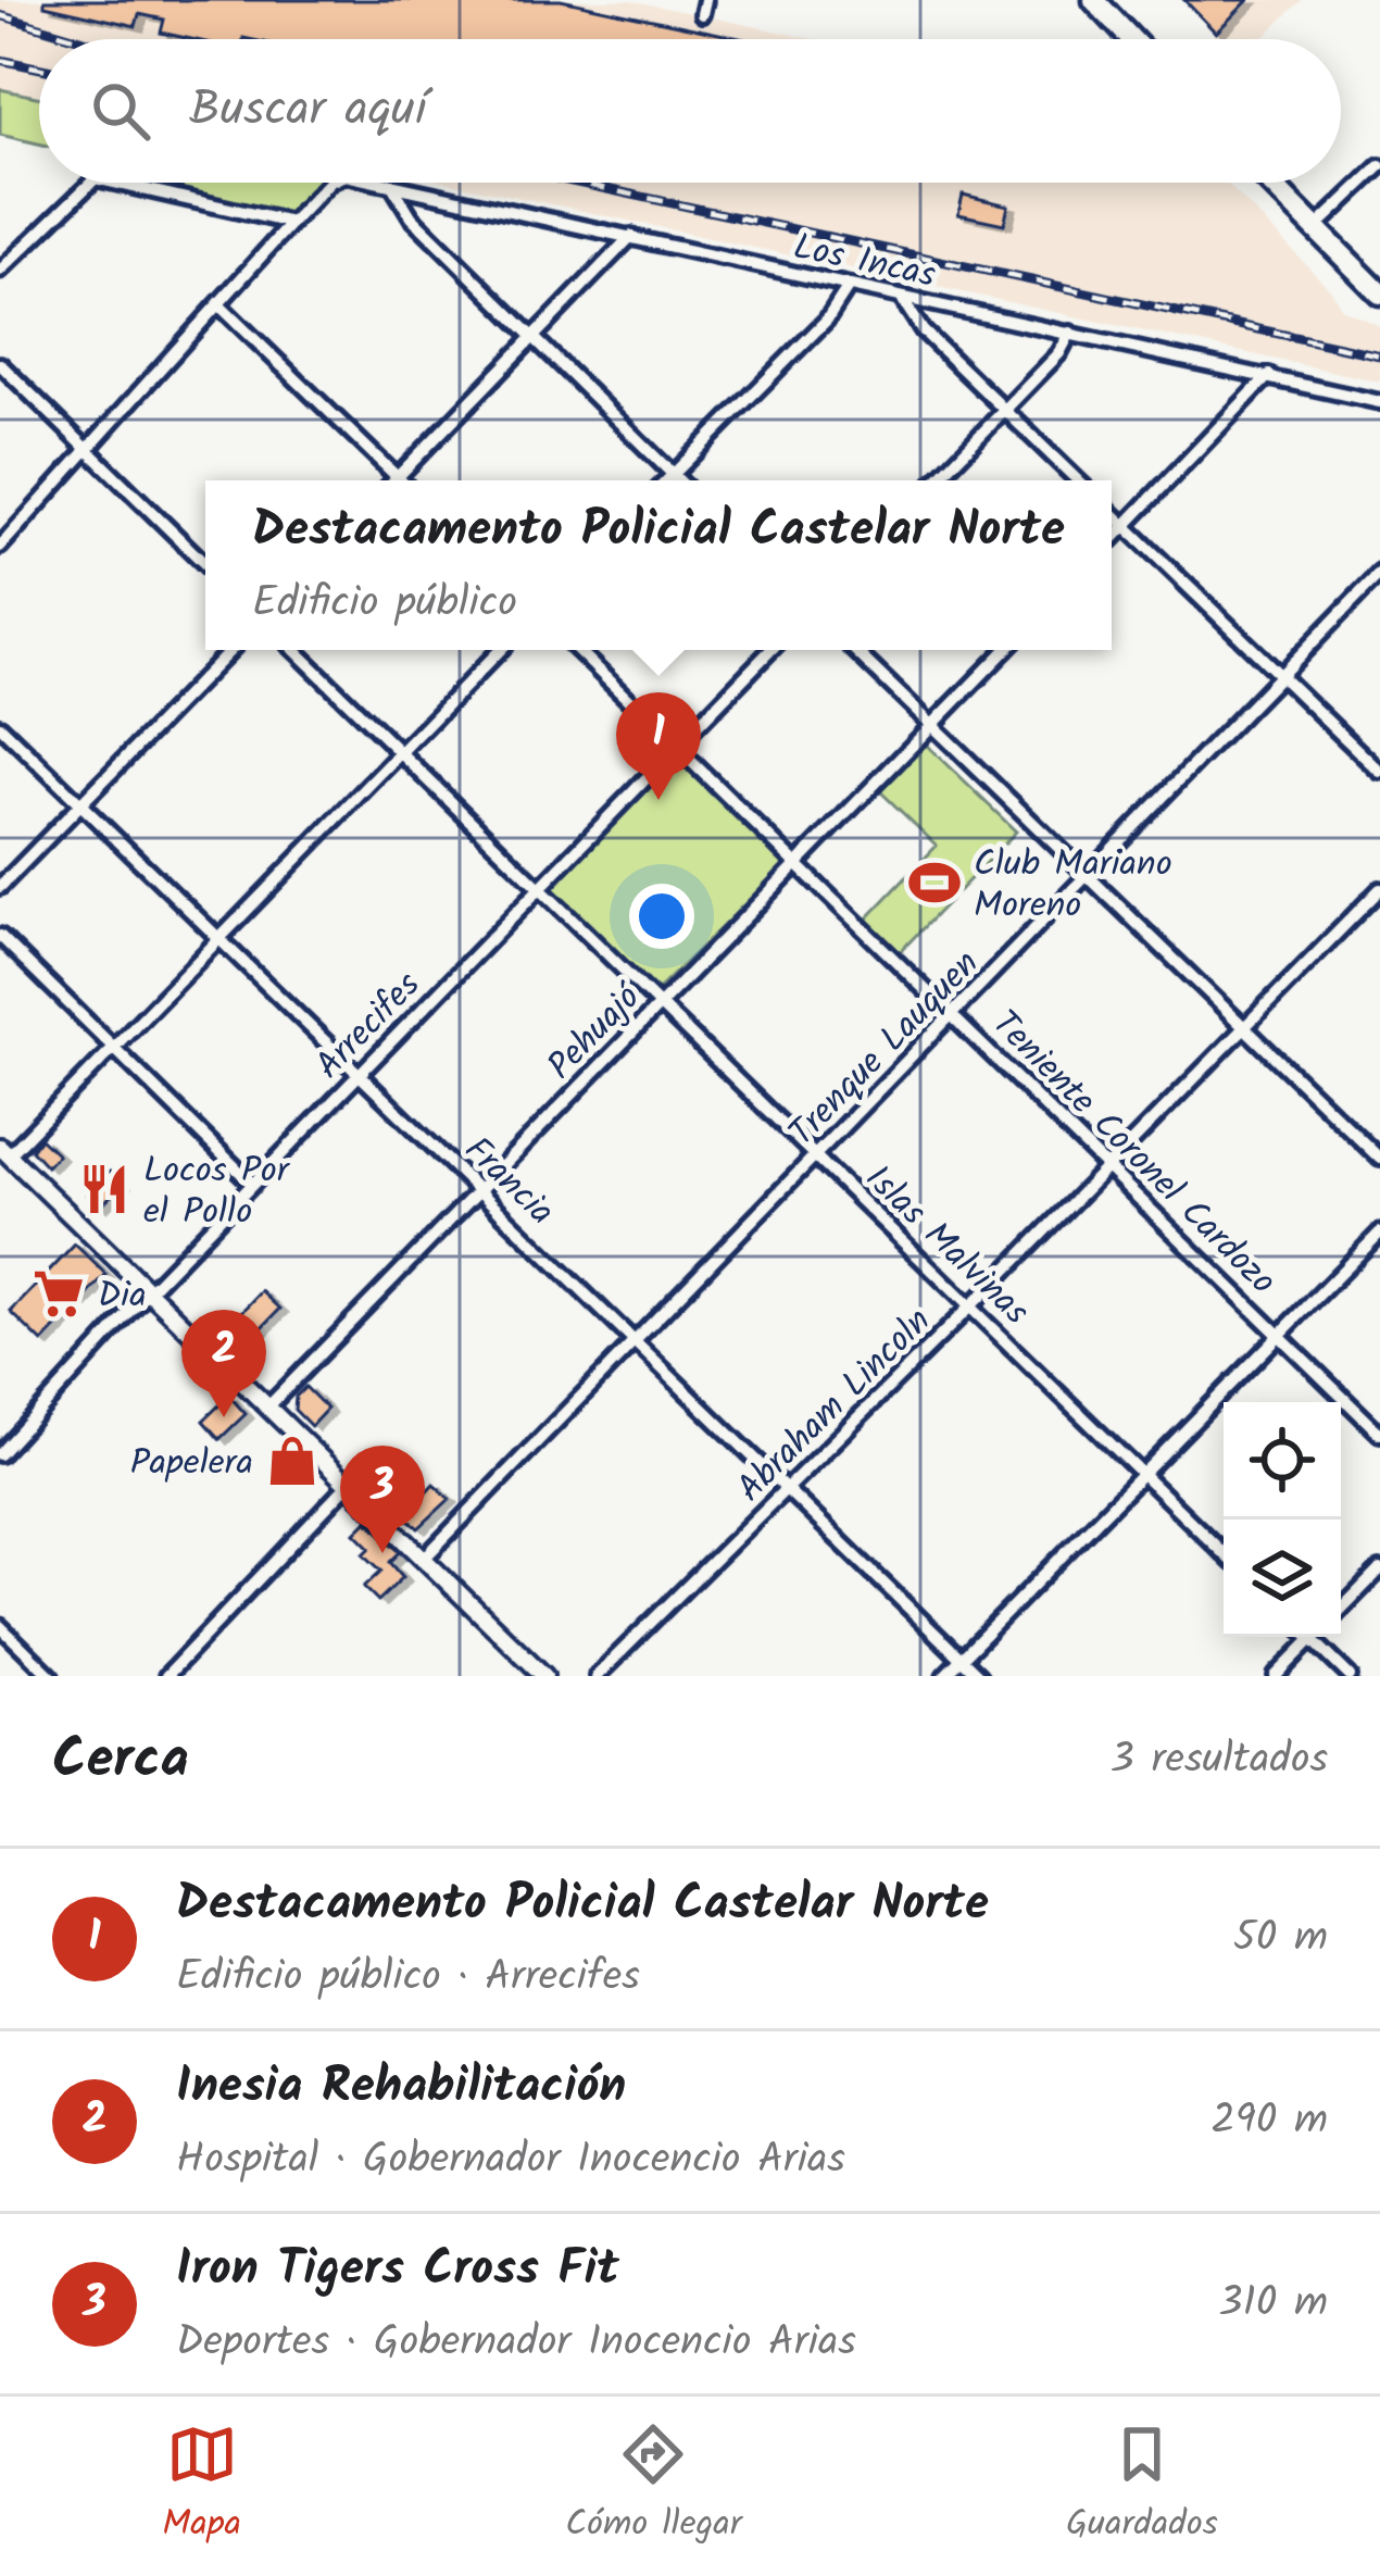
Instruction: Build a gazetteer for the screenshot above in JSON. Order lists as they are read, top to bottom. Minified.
{"streets":{"street":["Los Incas","Arrecifes","Pehuajó","Trenque Lauquen","Teniente Coronel Cardozo","Francia","Islas Malvinas","Abraham Lincoln"]},"crossings":[["Arrecifes","Teniente Coronel Cardozo"],["Arrecifes","Francia"],["Arrecifes","Islas Malvinas"],["Pehuajó","Teniente Coronel Cardozo"],["Pehuajó","Francia"],["Pehuajó","Islas Malvinas"],["Trenque Lauquen","Teniente Coronel Cardozo"],["Trenque Lauquen","Francia"],["Trenque Lauquen","Islas Malvinas"],["Teniente Coronel Cardozo","Abraham Lincoln"],["Francia","Abraham Lincoln"],["Islas Malvinas","Abraham Lincoln"]],"places":{"sports":["Club Mariano Moreno"],"restaurant":["Locos Por el Pollo"],"supermarket":["Dia"],"shop":["Papelera"]},"page":{"search":"Buscar aquí","popup":["Destacamento Policial Castelar Norte","Edificio público"],"pins":["1","2","3"],"heading":["Cerca","3 resultados"],"list":[{"mark":"1","name":"Destacamento Policial Castelar Norte","note":"Edificio público · Arrecifes","value":"50 m"},{"mark":"2","name":"Inesia Rehabilitación","note":"Hospital · Gobernador Inocencio Arias","value":"290 m"},{"mark":"3","name":"Iron Tigers Cross Fit","note":"Deportes · Gobernador Inocencio Arias","value":"310 m"}],"nav":["Mapa","Cómo llegar","Guardados"]}}
